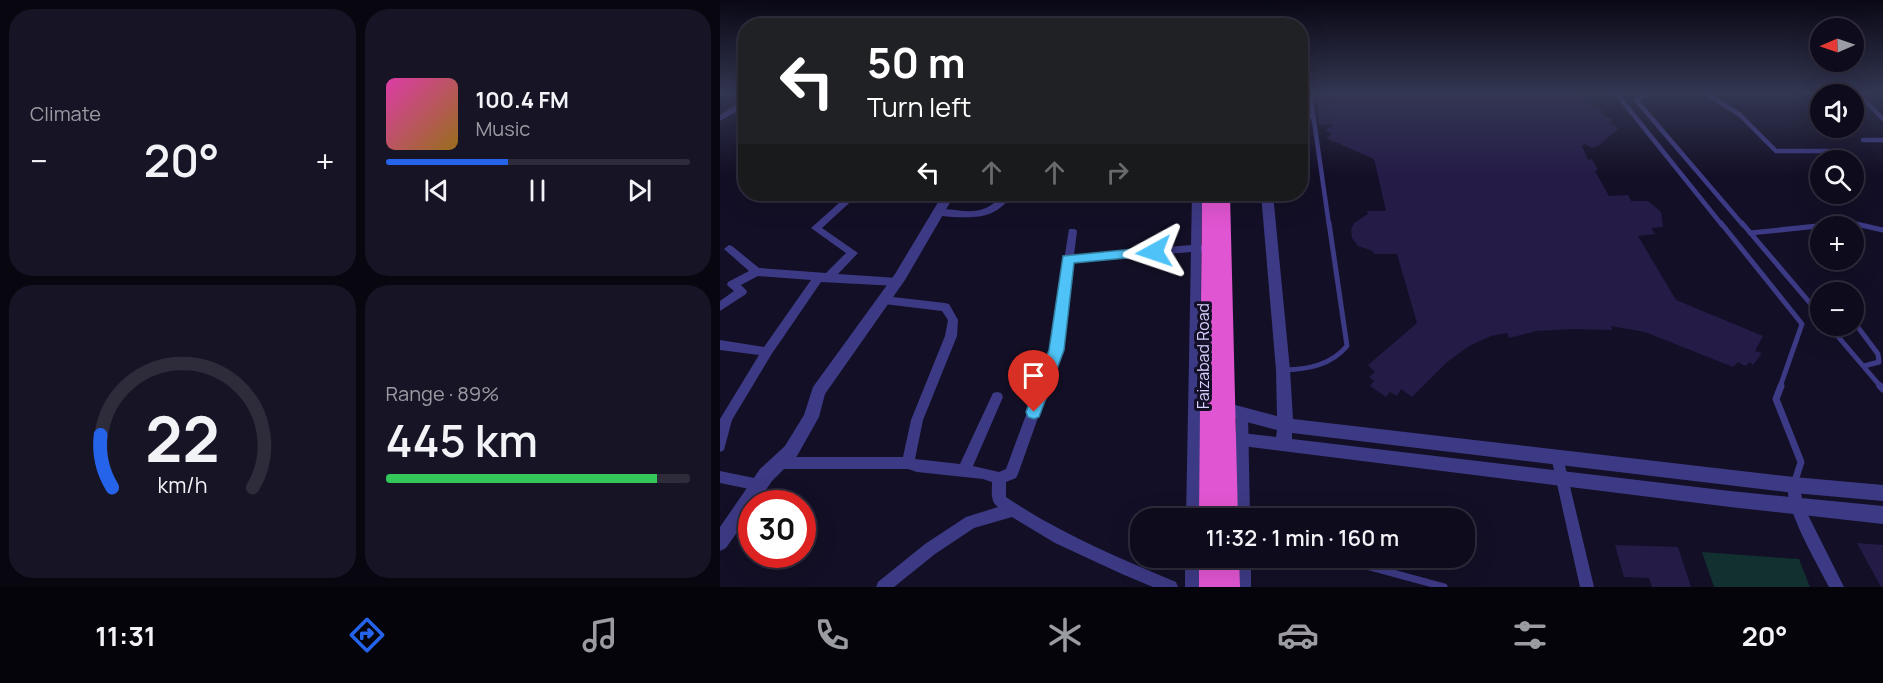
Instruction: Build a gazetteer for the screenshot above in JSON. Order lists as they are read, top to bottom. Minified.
{"streets":{"highway":["Faizabad Road"]},"north":"left","page":{"tile":["Climate",["Range · 89%","445 km"]],"map_buttons":["+","−"],"turn":["50 m","Turn left"],"song":["100.4 FM","Music"],"heat":["−","20°","+"],"limit":"30","trip":"11:32 · 1 min · 160 m","tabs":["11:31","20°"],"gauge":["22","km/h"]}}
